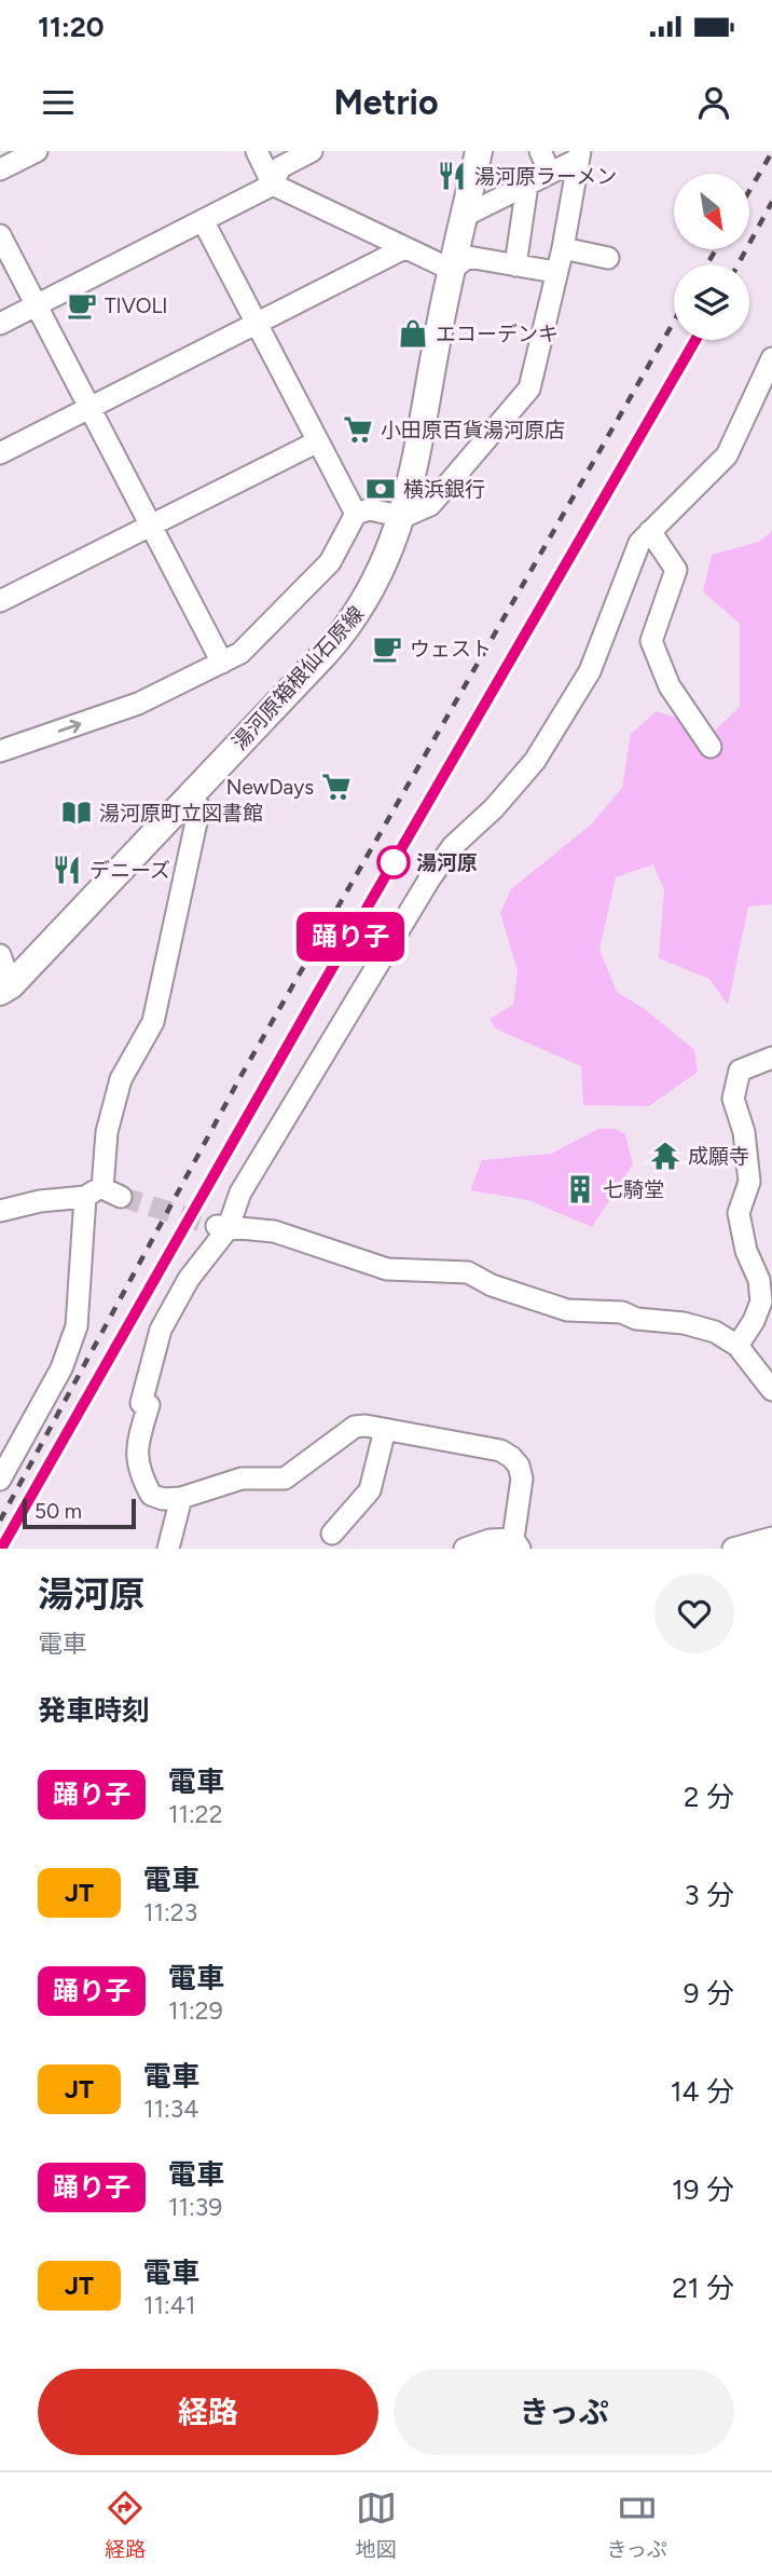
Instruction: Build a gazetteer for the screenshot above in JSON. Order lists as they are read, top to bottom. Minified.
{"streets":{"main road":["湯河原箱根仙石原線"]},"places":{"restaurant":["湯河原ラーメン","デニーズ"],"cafe":["TIVOLI","ウェスト"],"shop":["エコーデンキ"],"supermarket":["小田原百貨湯河原店","NewDays"],"bank":["横浜銀行"],"library":["湯河原町立図書館"],"other":["湯河原"],"temple":["成願寺"],"building":["七騎堂"]},"scale_bar":"50 m","north":"bottom right","page":{"status":"11:20","header":"Metrio","on_map":"踊り子","scale":"50 m","heading":[["湯河原","電車"],"発車時刻"],"list":[{"mark":"踊り子","name":"電車","note":"11:22","value":"2 分"},{"mark":"JT","name":"電車","note":"11:23","value":"3 分"},{"mark":"踊り子","name":"電車","note":"11:29","value":"9 分"},{"mark":"JT","name":"電車","note":"11:34","value":"14 分"},{"mark":"踊り子","name":"電車","note":"11:39","value":"19 分"},{"mark":"JT","name":"電車","note":"11:41","value":"21 分"}],"buttons":["経路","きっぷ"],"tabs":["経路","地図","きっぷ"]}}
